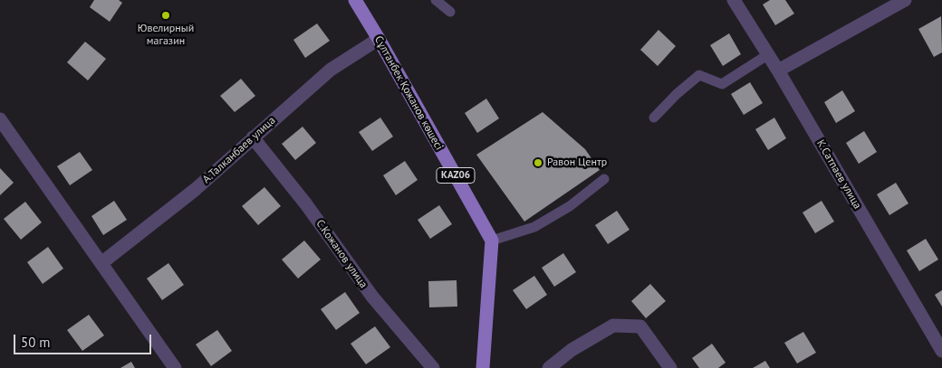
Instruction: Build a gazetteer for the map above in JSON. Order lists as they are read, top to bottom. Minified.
{"streets":{"main road":["Сұлтанбек Қожанов көшесі","KАZ06"],"street":["А.Талканбаев улица","К.Сатпаев улица","С.Кожанов улица"]},"crossings":[["Сұлтанбек Қожанов көшесі","А.Талканбаев улица"],["А.Талканбаев улица","С.Кожанов улица"]],"places":["Ювелирный магазин","Равон Центр"],"scale_bar":"50 m"}
